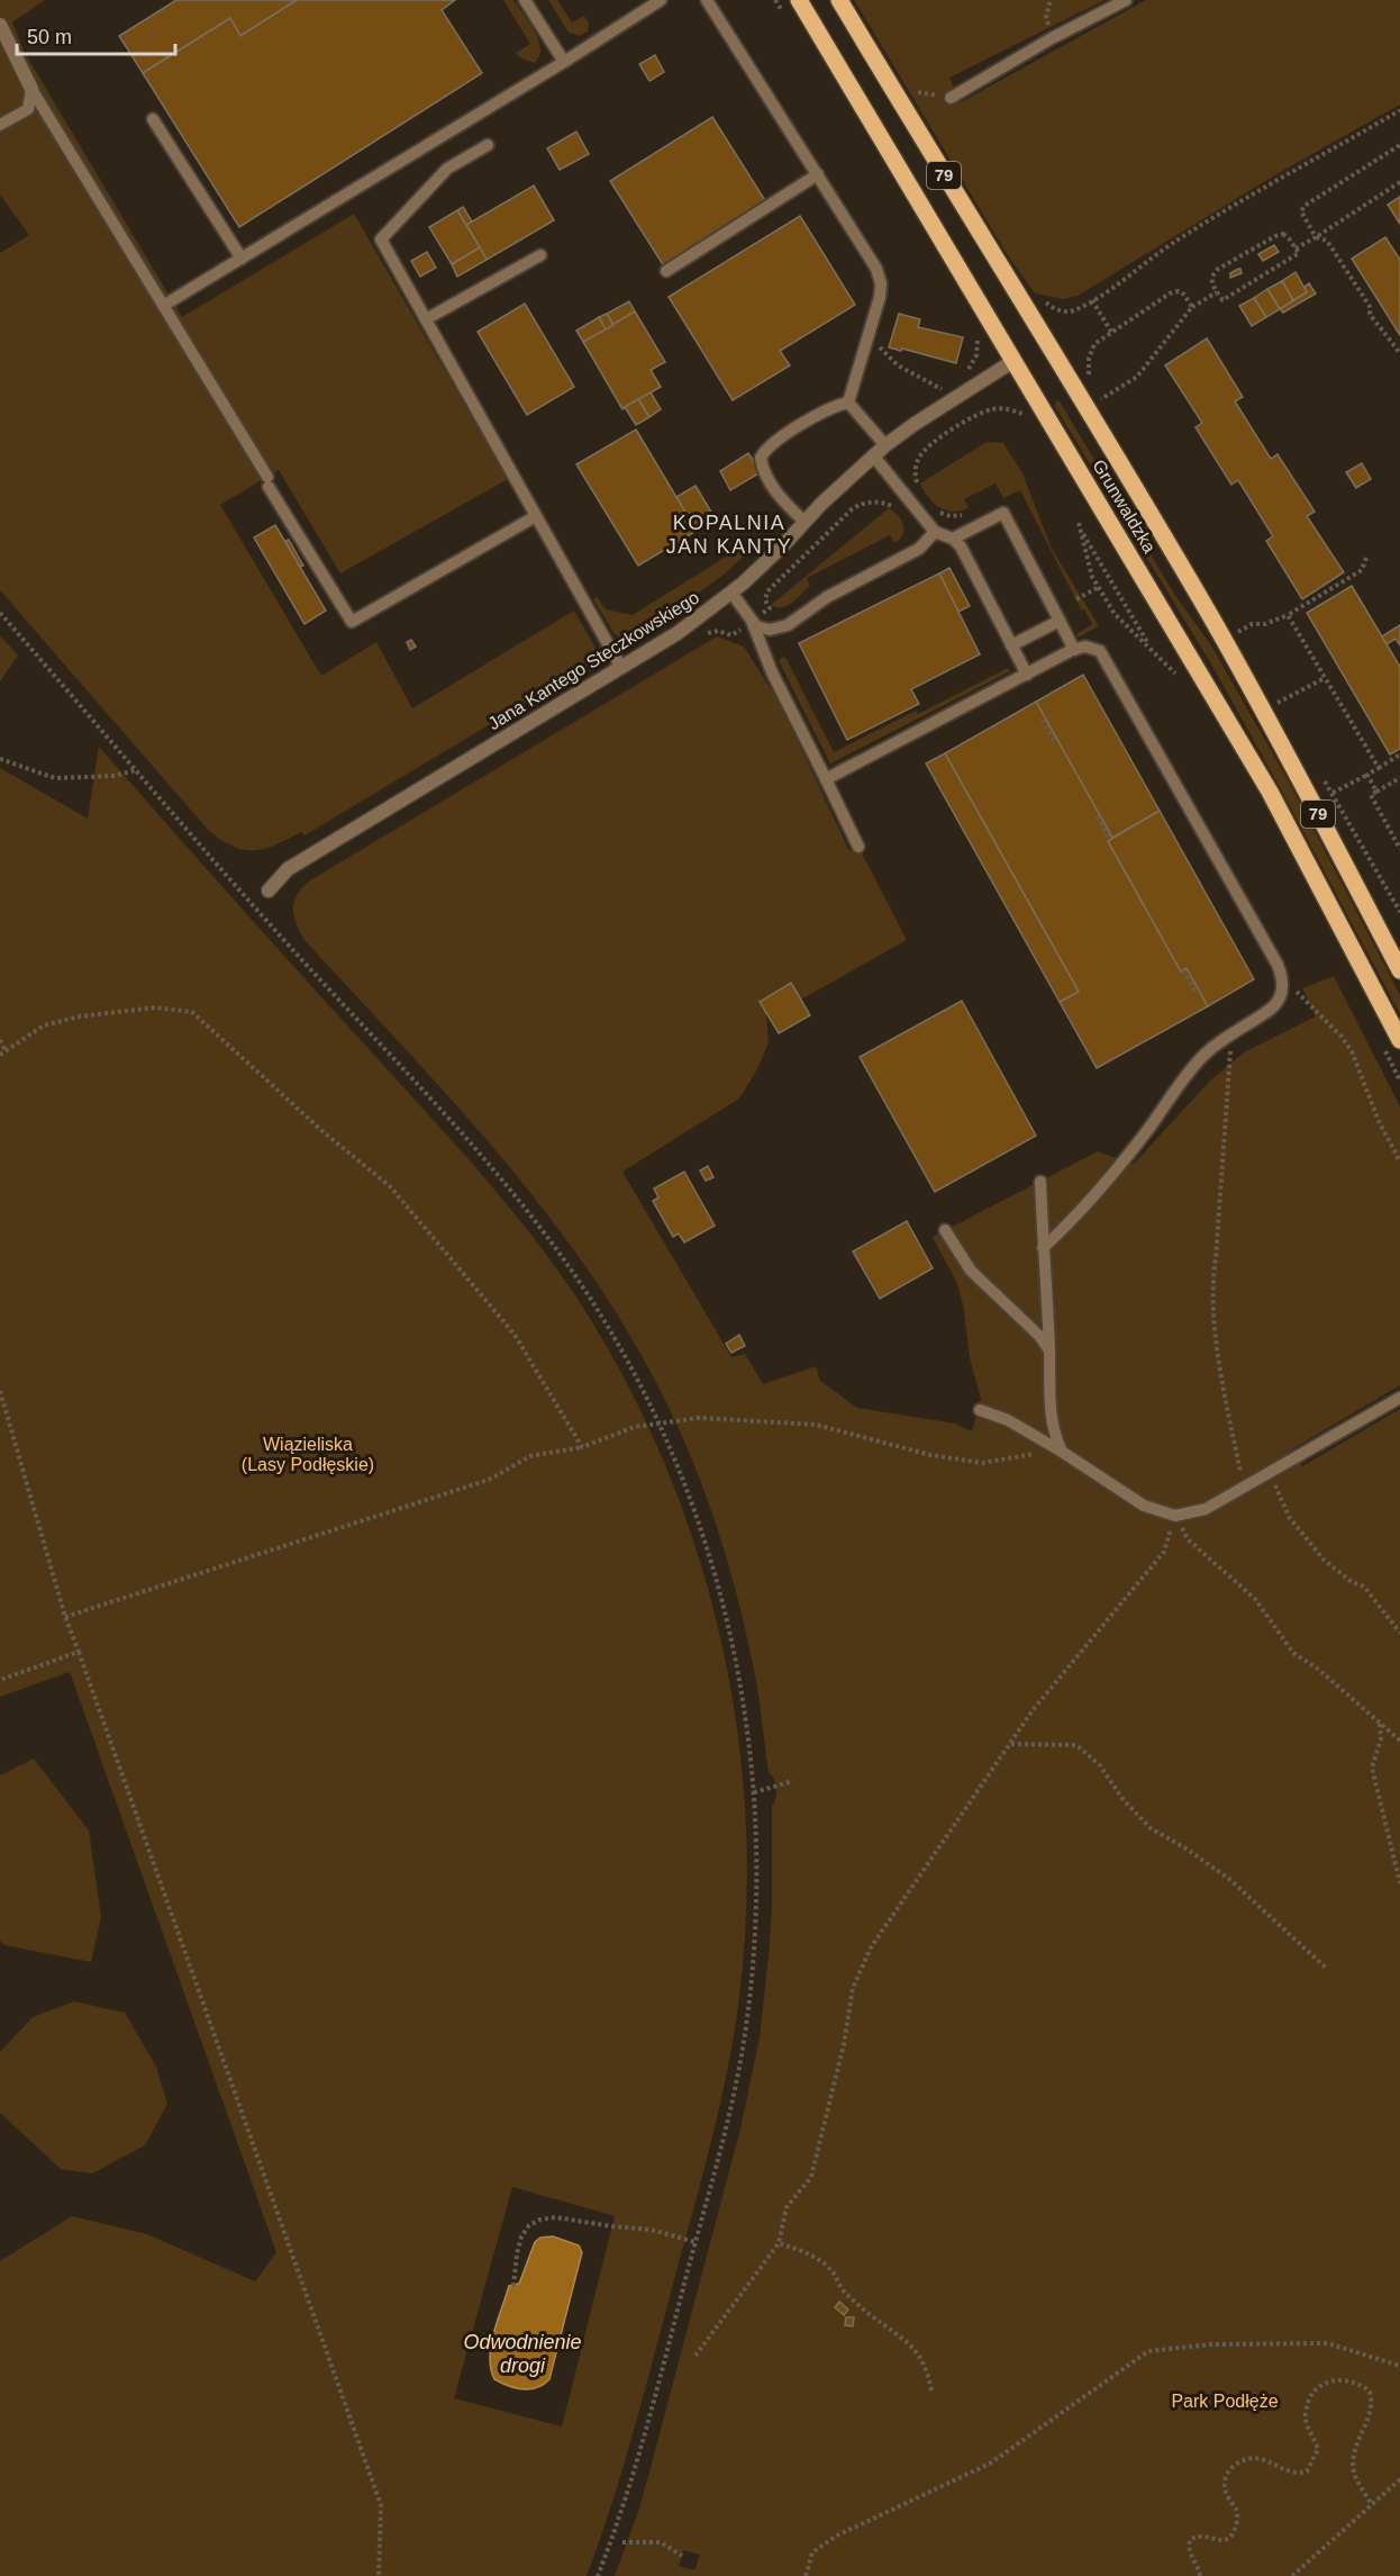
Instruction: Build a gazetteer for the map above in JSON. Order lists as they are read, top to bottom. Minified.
{"streets":{"main road":["79","Grunwaldzka"],"street":["Jana Kantego Steczkowskiego"]},"crossings":[["Grunwaldzka","Jana Kantego Steczkowskiego"]],"districts":["KOPALNIA JAN KANTY"],"water":["Odwodnienie drogi"],"parks":["Wiązieliska (Lasy Podłęskie)","Park Podłęże"],"scale_bar":"50 m"}
